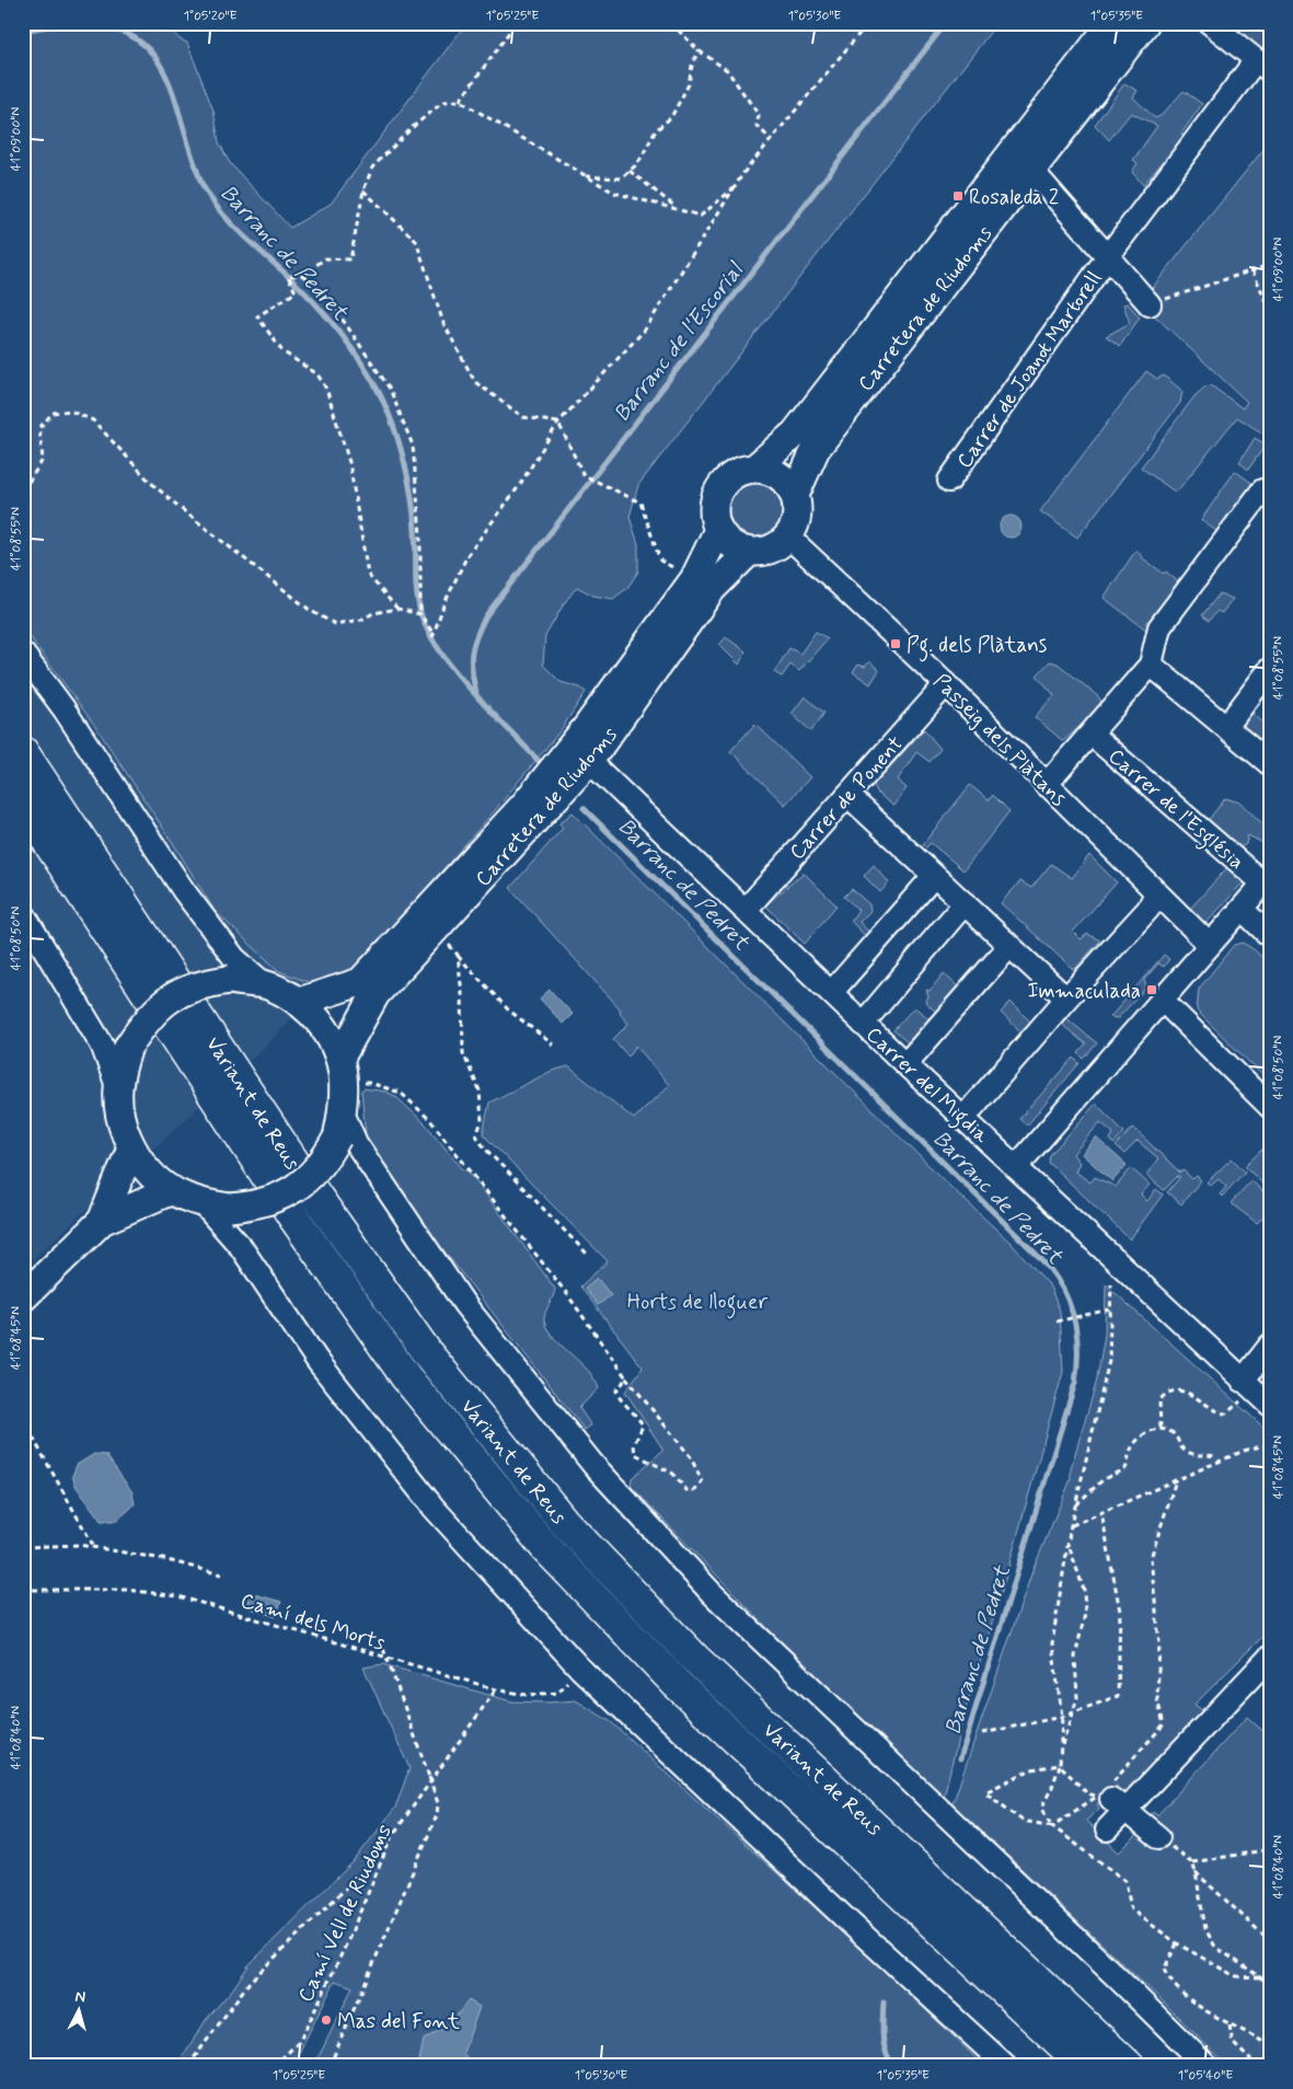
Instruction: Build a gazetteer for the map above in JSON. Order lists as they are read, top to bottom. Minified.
{"streets":{"highway":["Variant de Reus"],"main road":["Carretera de Riudoms"],"street":["Carrer de Joanot Martorell","Passeig dels Plàtans","Carrer de Ponent","Carrer de l'Església","Carrer del Migdia"],"path":["Camí dels Morts","Camí Vell de Riudoms"]},"crossings":[["Carretera de Riudoms","Passeig dels Plàtans"],["Carretera de Riudoms","Carrer del Migdia"],["Passeig dels Plàtans","Carrer de Ponent"],["Carrer de Ponent","Carrer del Migdia"],["Camí dels Morts","Camí Vell de Riudoms"]],"water":["Barranc de Pedret","Barranc de l'Escorial"],"parks":["Horts de lloguer"],"places":{"transit":["Rosaleda 2","Pg. dels Plàtans","Immaculada"],"other":["Mas del Font"]},"north":"top","coordinates":["1°05'20\"E","1°05'25\"E","1°05'30\"E","1°05'35\"E","41°09'00\"N","41°08'55\"N","41°08'50\"N","41°08'45\"N","41°08'40\"N","1°05'40\"E"]}
